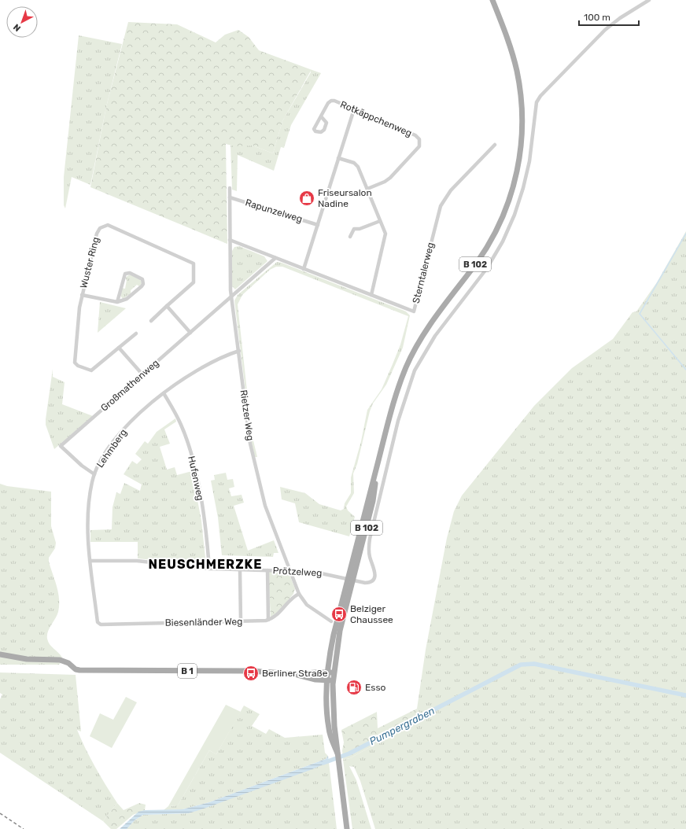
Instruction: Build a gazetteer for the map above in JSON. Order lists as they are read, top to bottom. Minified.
{"streets":{"main road":["B 102","B 1"],"street":["Rotkäppchenweg","Rapunzelweg","Wuster Ring","Sterntalerweg","Großmathenweg","Rietzer Weg","Lehmberg","Hufenweg","Prötzelweg","Biesenländer Weg"]},"crossings":[["Rapunzelweg","Rietzer Weg"],["B 102","Prötzelweg"],["B 102","B 1"],["Sterntalerweg","Rietzer Weg"],["Großmathenweg","Rietzer Weg"],["Großmathenweg","Lehmberg"],["Rietzer Weg","Lehmberg"],["Rietzer Weg","Prötzelweg"],["Lehmberg","Hufenweg"],["Lehmberg","Prötzelweg"],["Lehmberg","Biesenländer Weg"],["Hufenweg","Prötzelweg"]],"districts":["NEUSCHMERZKE"],"water":["Pumpergraben"],"places":{"shop":["Friseursalon Nadine"],"bus stop":["Belziger Chaussee","Berliner Straße"],"fuel station":["Esso"]},"scale_bar":"100 m","north":"bottom left"}
